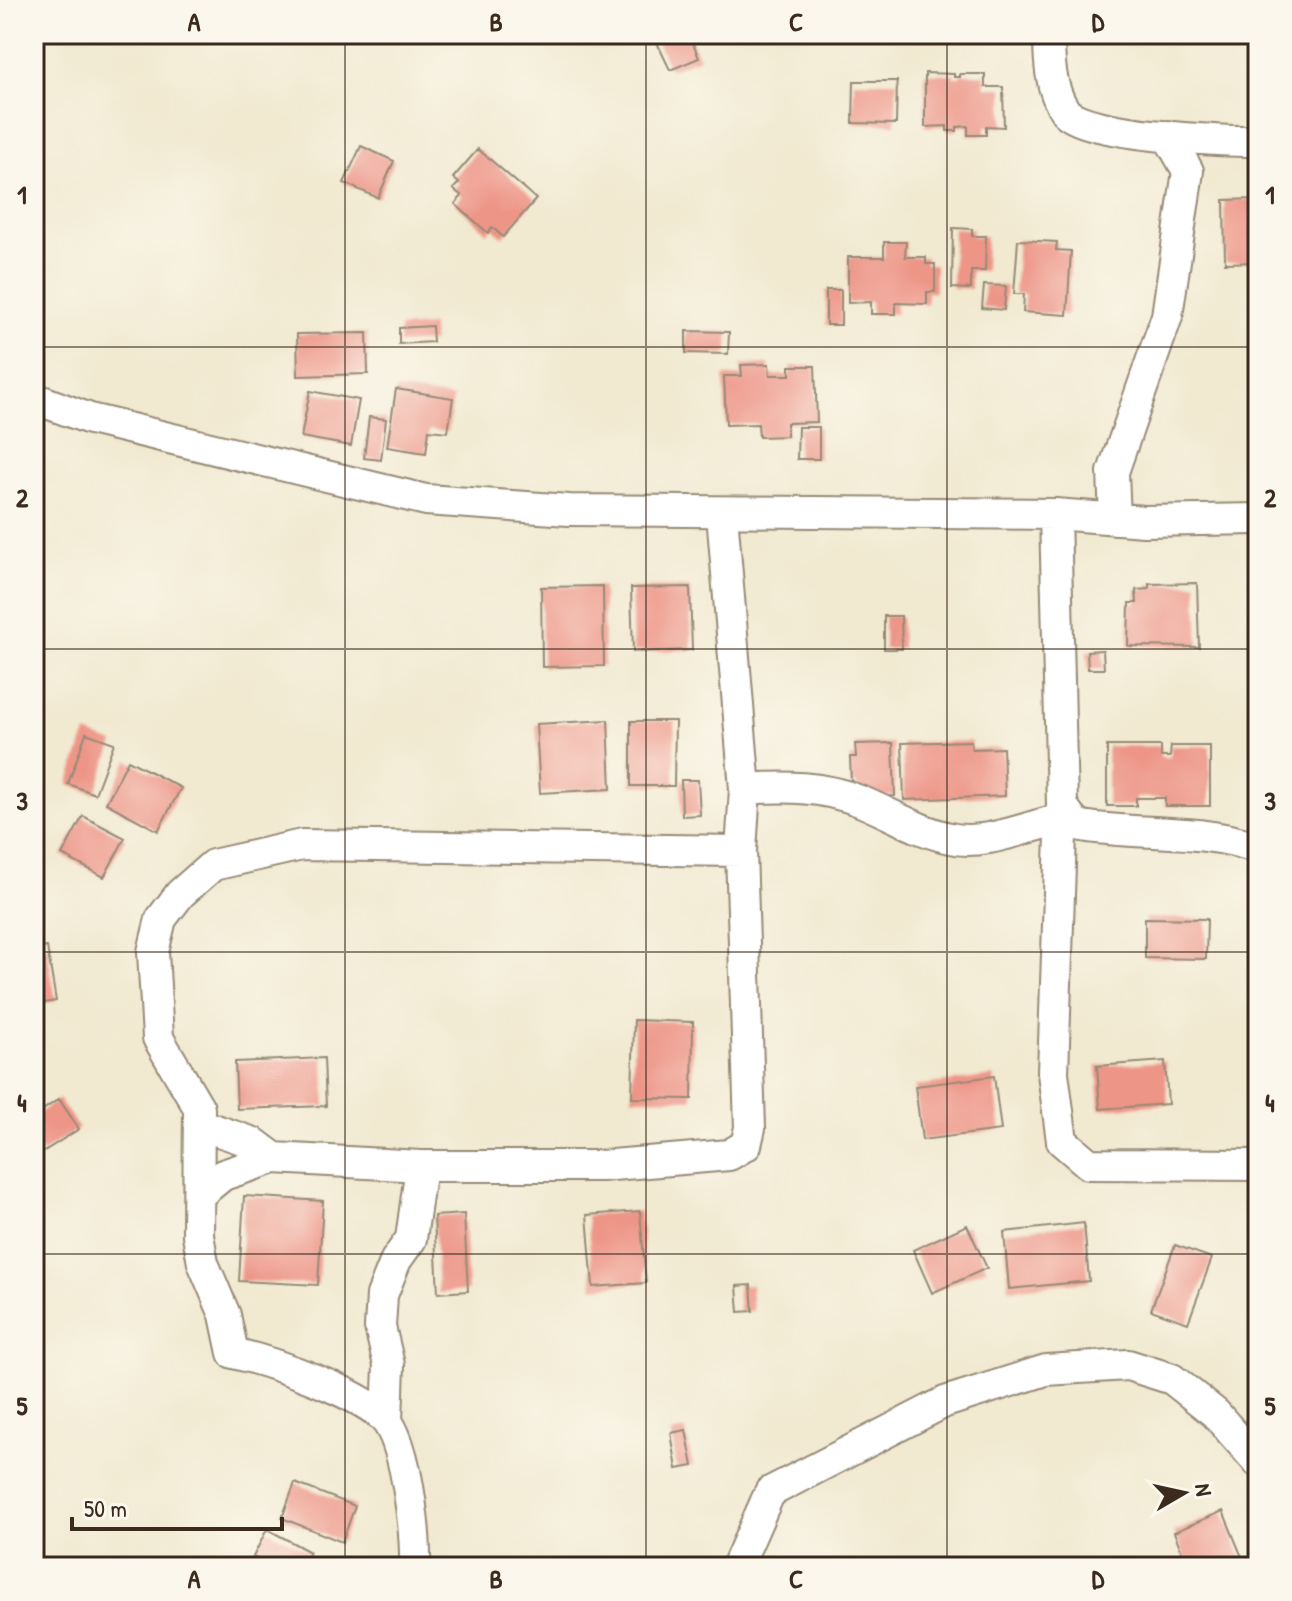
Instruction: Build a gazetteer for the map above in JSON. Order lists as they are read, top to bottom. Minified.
{"scale_bar":"50 m","north":"right","grid":{"columns":["A","B","C","D"],"rows":["1","2","3","4","5"]}}
